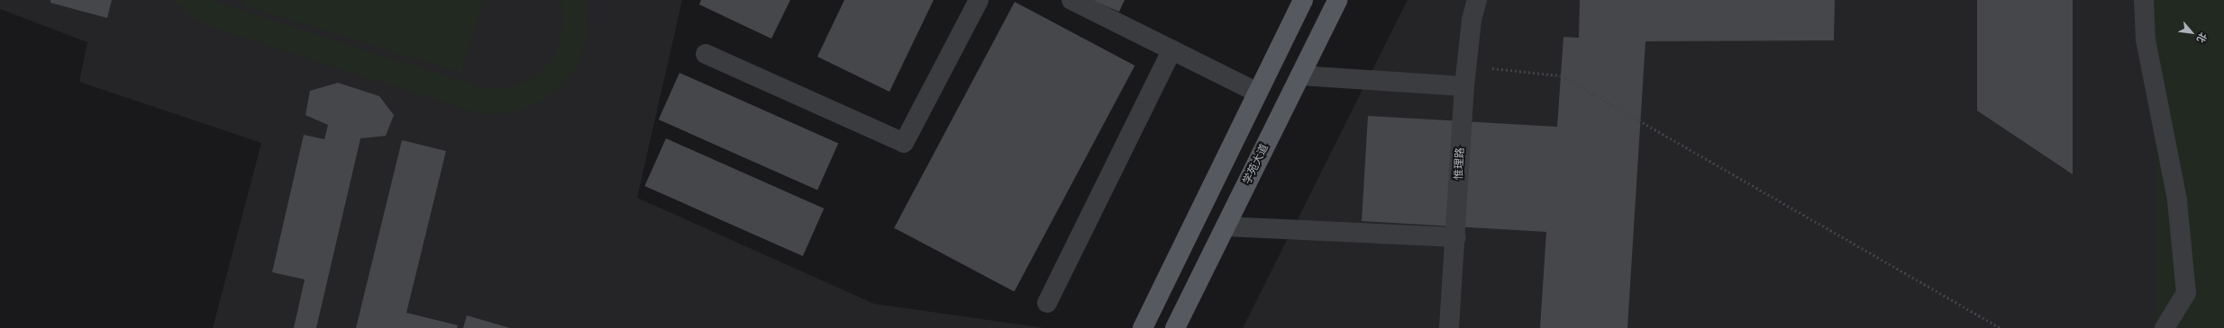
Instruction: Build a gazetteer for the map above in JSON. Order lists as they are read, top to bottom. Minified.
{"streets":{"main road":["学苑大道"],"street":["惟理路"]},"north":"bottom right"}
